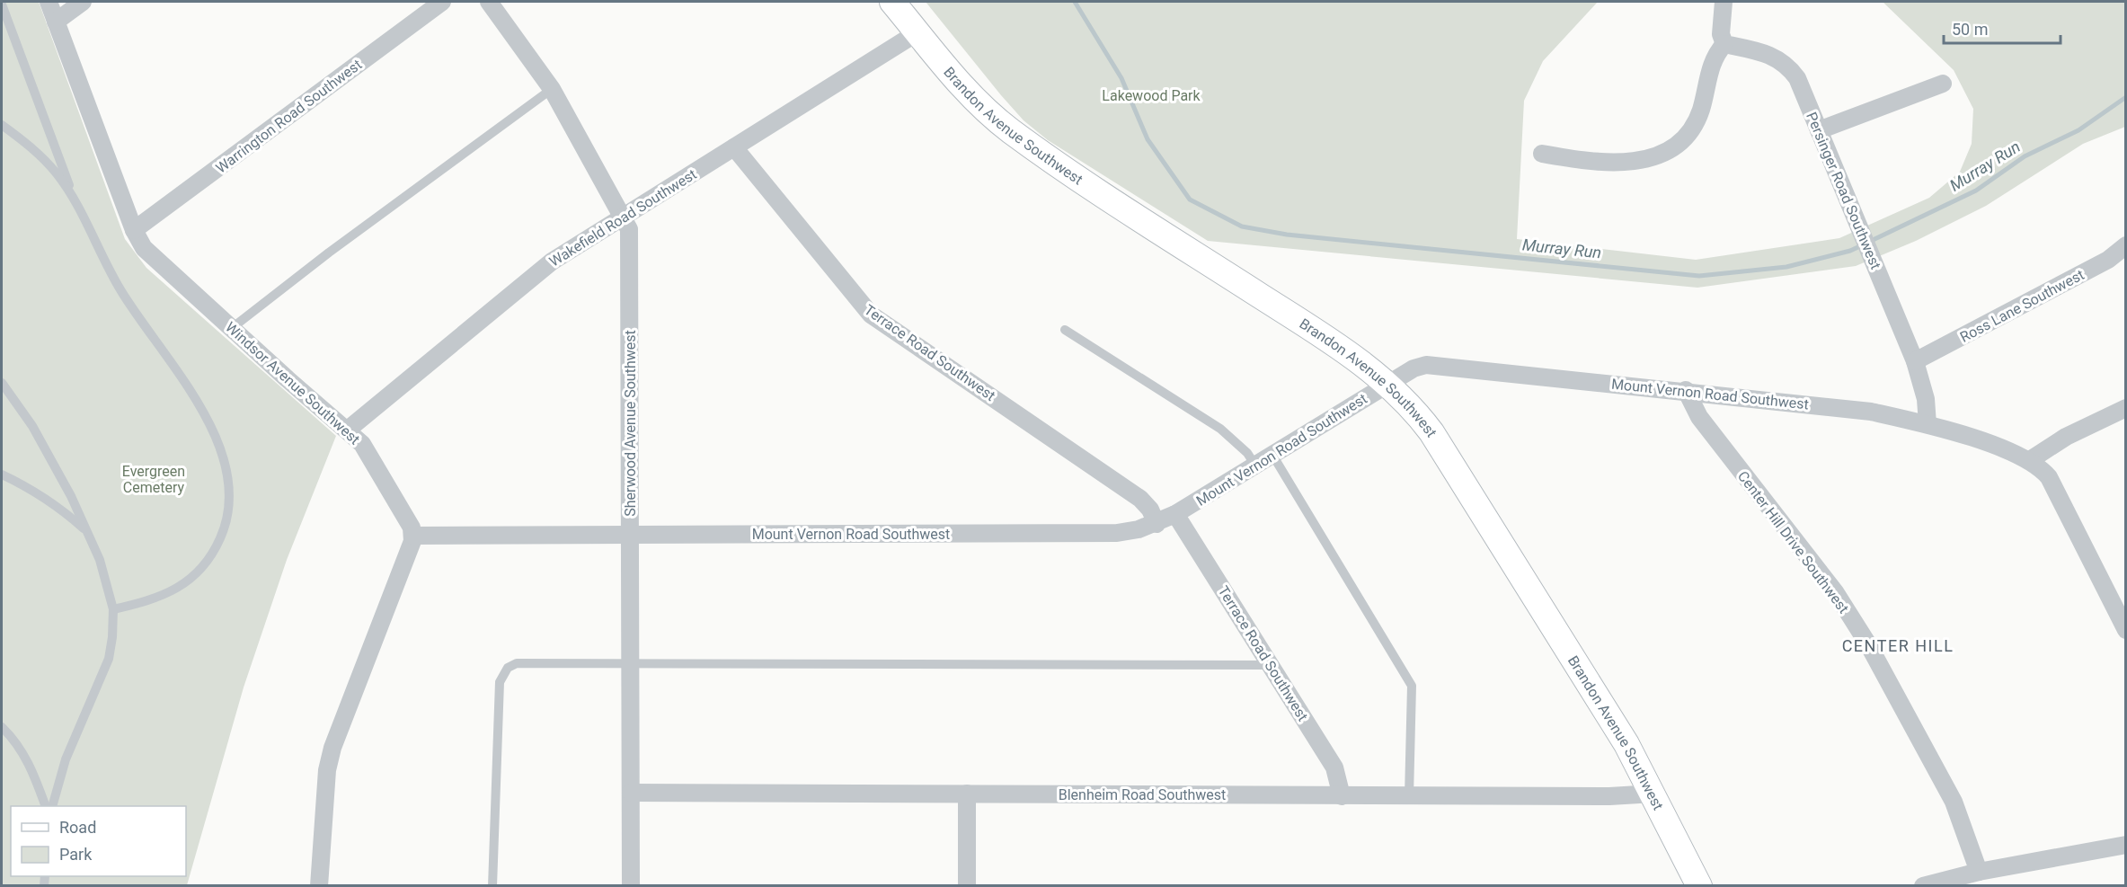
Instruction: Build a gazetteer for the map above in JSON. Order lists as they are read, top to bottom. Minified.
{"streets":{"main road":["Brandon Avenue Southwest"],"street":["Warrington Road Southwest","Persinger Road Southwest","Wakefield Road Southwest","Ross Lane Southwest","Terrace Road Southwest","Windsor Avenue Southwest","Mount Vernon Road Southwest","Sherwood Avenue Southwest","Center Hill Drive Southwest","Blenheim Road Southwest"]},"crossings":[["Warrington Road Southwest","Windsor Avenue Southwest"],["Brandon Avenue Southwest","Wakefield Road Southwest"],["Brandon Avenue Southwest","Mount Vernon Road Southwest"],["Brandon Avenue Southwest","Blenheim Road Southwest"],["Persinger Road Southwest","Ross Lane Southwest"],["Persinger Road Southwest","Mount Vernon Road Southwest"],["Wakefield Road Southwest","Terrace Road Southwest"],["Wakefield Road Southwest","Windsor Avenue Southwest"],["Wakefield Road Southwest","Sherwood Avenue Southwest"],["Terrace Road Southwest","Mount Vernon Road Southwest"],["Terrace Road Southwest","Blenheim Road Southwest"],["Windsor Avenue Southwest","Mount Vernon Road Southwest"],["Mount Vernon Road Southwest","Sherwood Avenue Southwest"],["Mount Vernon Road Southwest","Center Hill Drive Southwest"],["Sherwood Avenue Southwest","Blenheim Road Southwest"]],"districts":["CENTER HILL"],"water":["Murray Run"],"parks":["Lakewood Park","Evergreen Cemetery"],"legend":["Road","Park"],"scale_bar":"50 m"}
